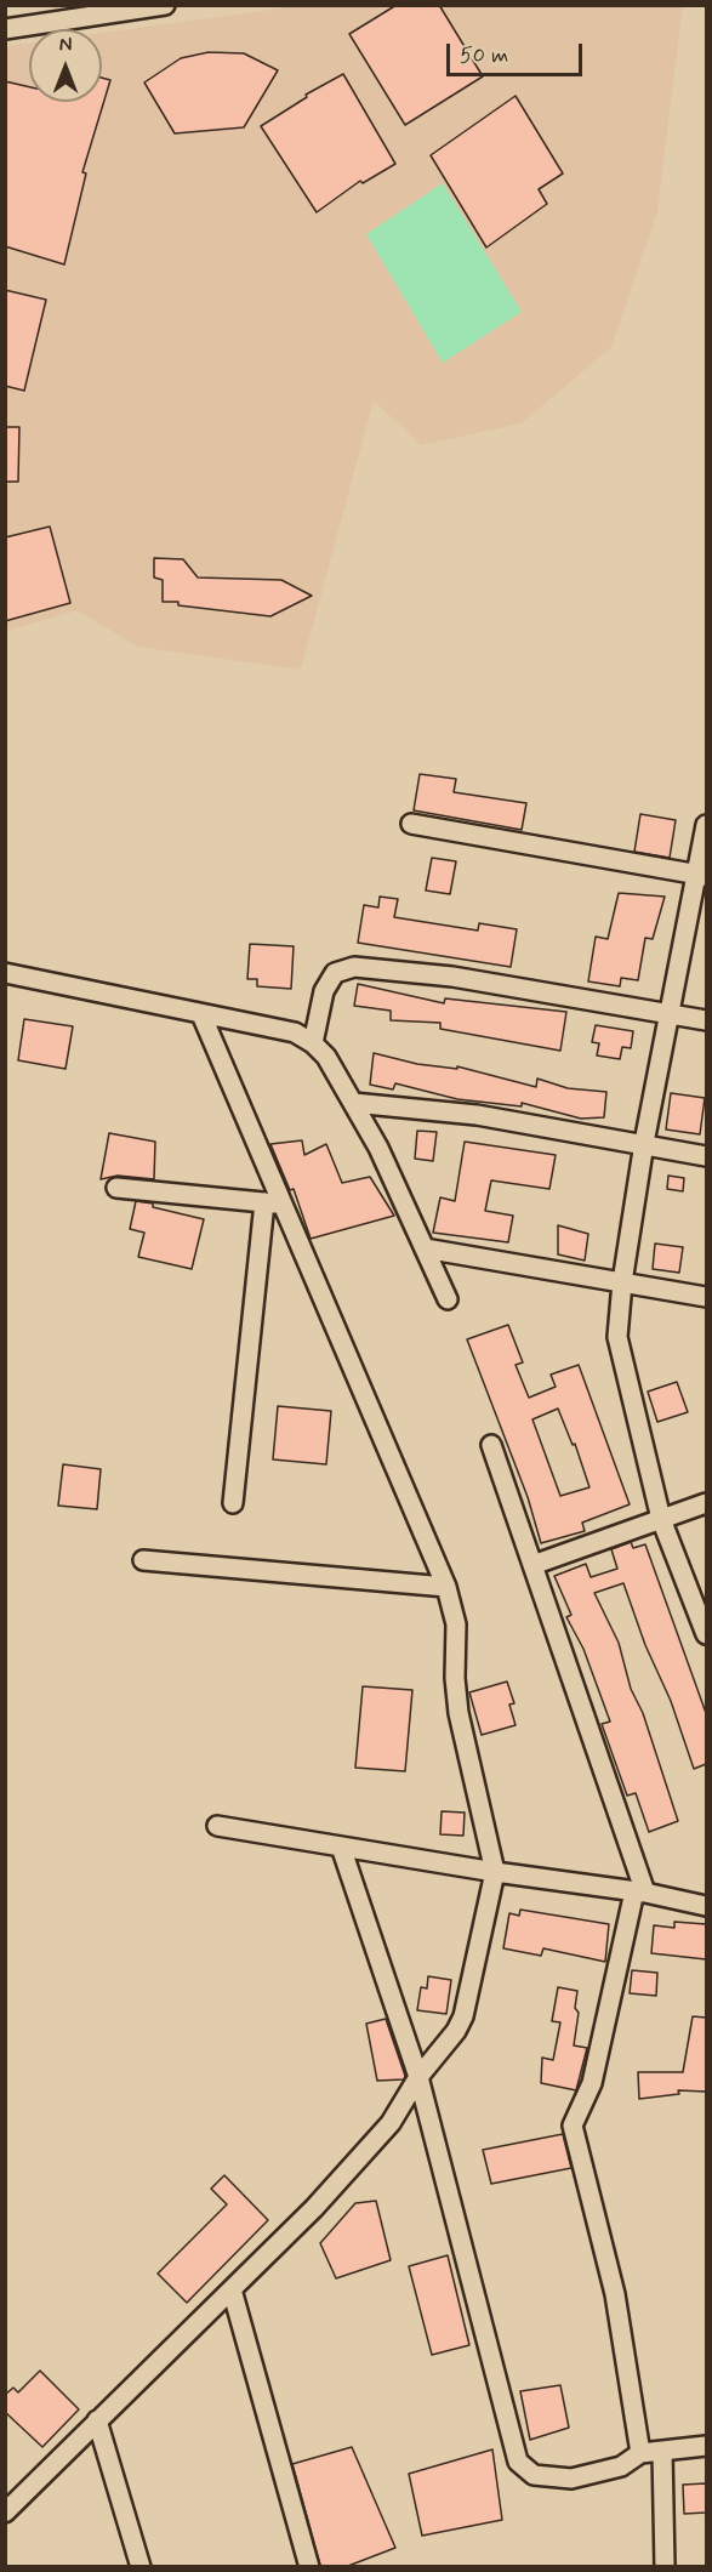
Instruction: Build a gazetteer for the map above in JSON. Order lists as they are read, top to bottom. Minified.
{"scale_bar":"50 m","north":"top"}
